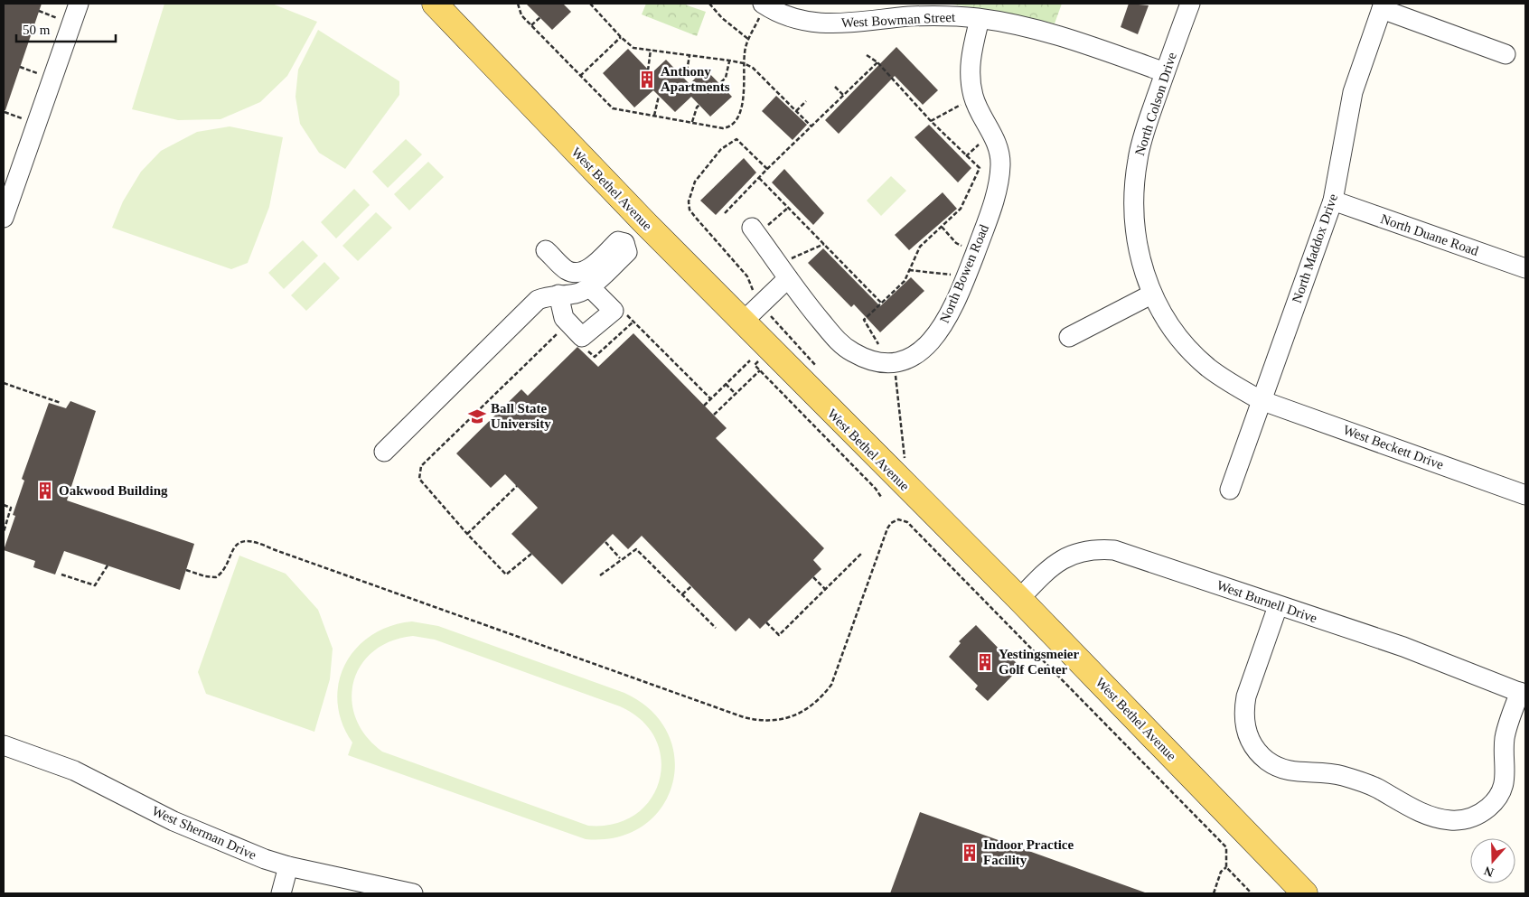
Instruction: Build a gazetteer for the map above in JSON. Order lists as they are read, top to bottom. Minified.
{"streets":{"main road":["West Bethel Avenue"],"street":["West Bowman Street","North Colson Drive","North Duane Road","North Maddox Drive","North Bowen Road","West Beckett Drive","West Burnell Drive","West Sherman Drive"]},"crossings":[["West Bowman Street","North Colson Drive"],["West Bowman Street","North Bowen Road"],["North Colson Drive","North Maddox Drive"],["North Colson Drive","West Beckett Drive"],["West Bethel Avenue","West Burnell Drive"],["North Duane Road","North Maddox Drive"],["North Maddox Drive","West Beckett Drive"]],"places":{"building":["Anthony Apartments","Oakwood Building","Yestingsmeier Golf Center","Indoor Practice Facility"],"school or university":["Ball State University"]},"scale_bar":"50 m","north":"bottom"}
